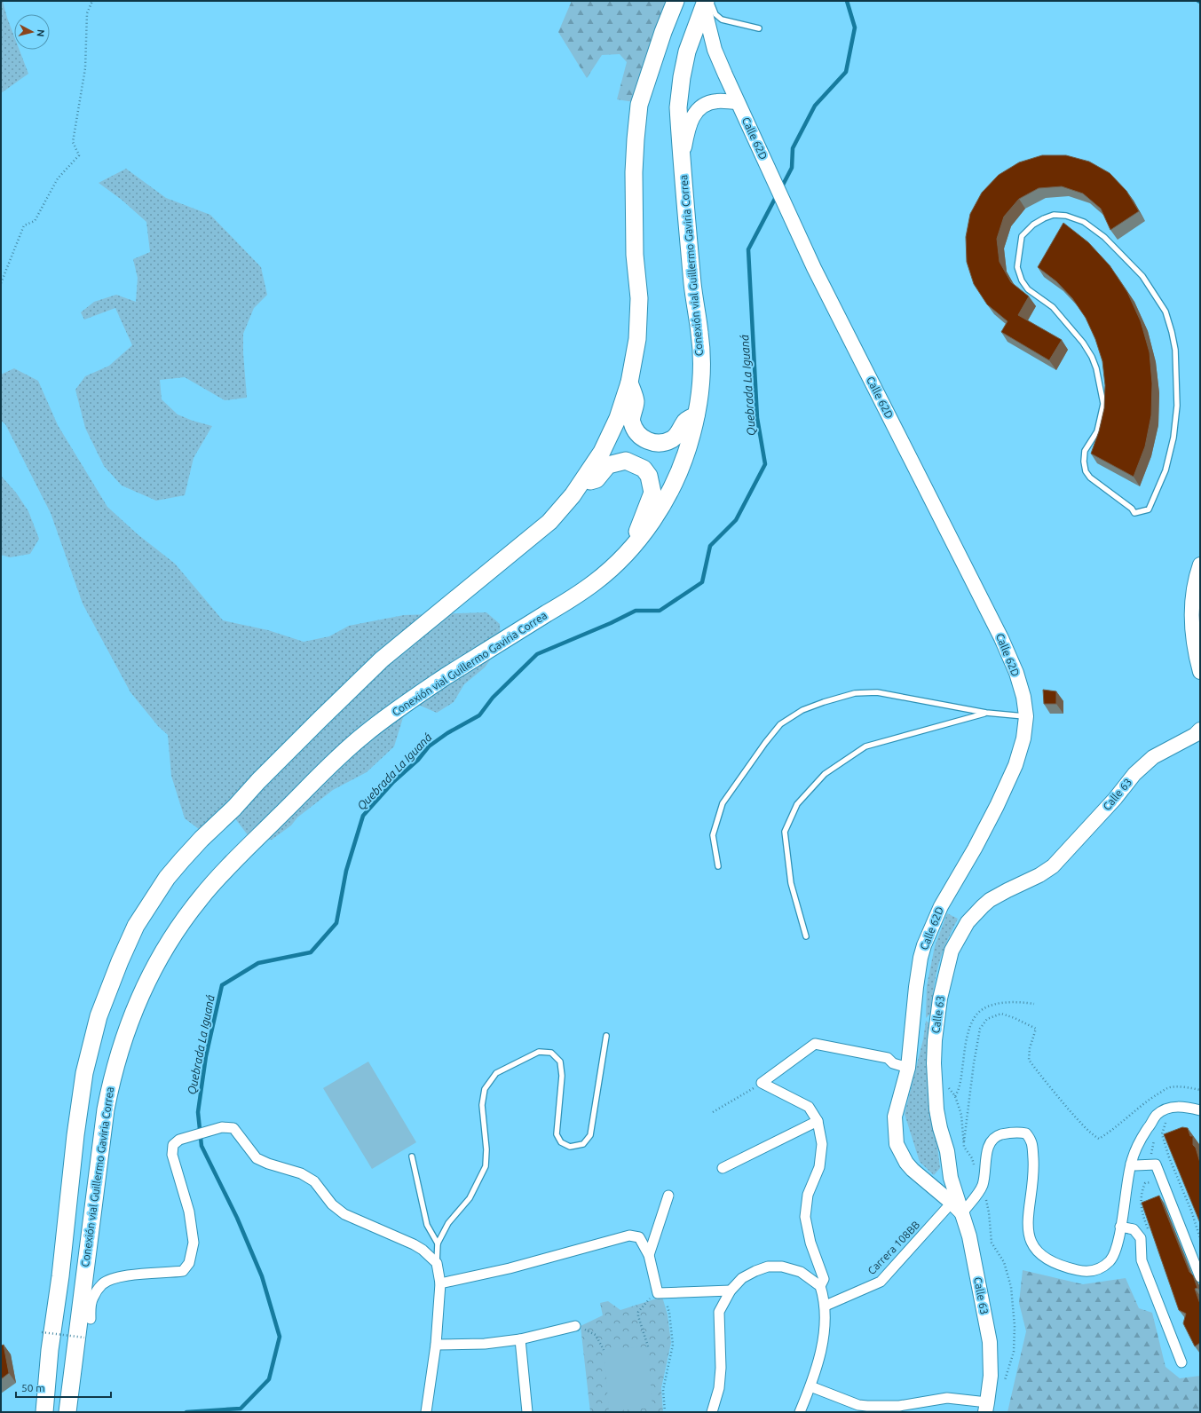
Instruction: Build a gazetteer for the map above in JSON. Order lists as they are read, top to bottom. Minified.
{"streets":{"highway":["Conexión vial Guillermo Gaviria Correa"],"main road":["Calle 62D","Calle 63"],"street":["Carrera 108BB"]},"crossings":[["Calle 62D","Conexión vial Guillermo Gaviria Correa"],["Calle 62D","Calle 63"],["Calle 62D","Carrera 108BB"]],"water":["Quebrada La Iguaná"],"scale_bar":"50 m","north":"right"}
